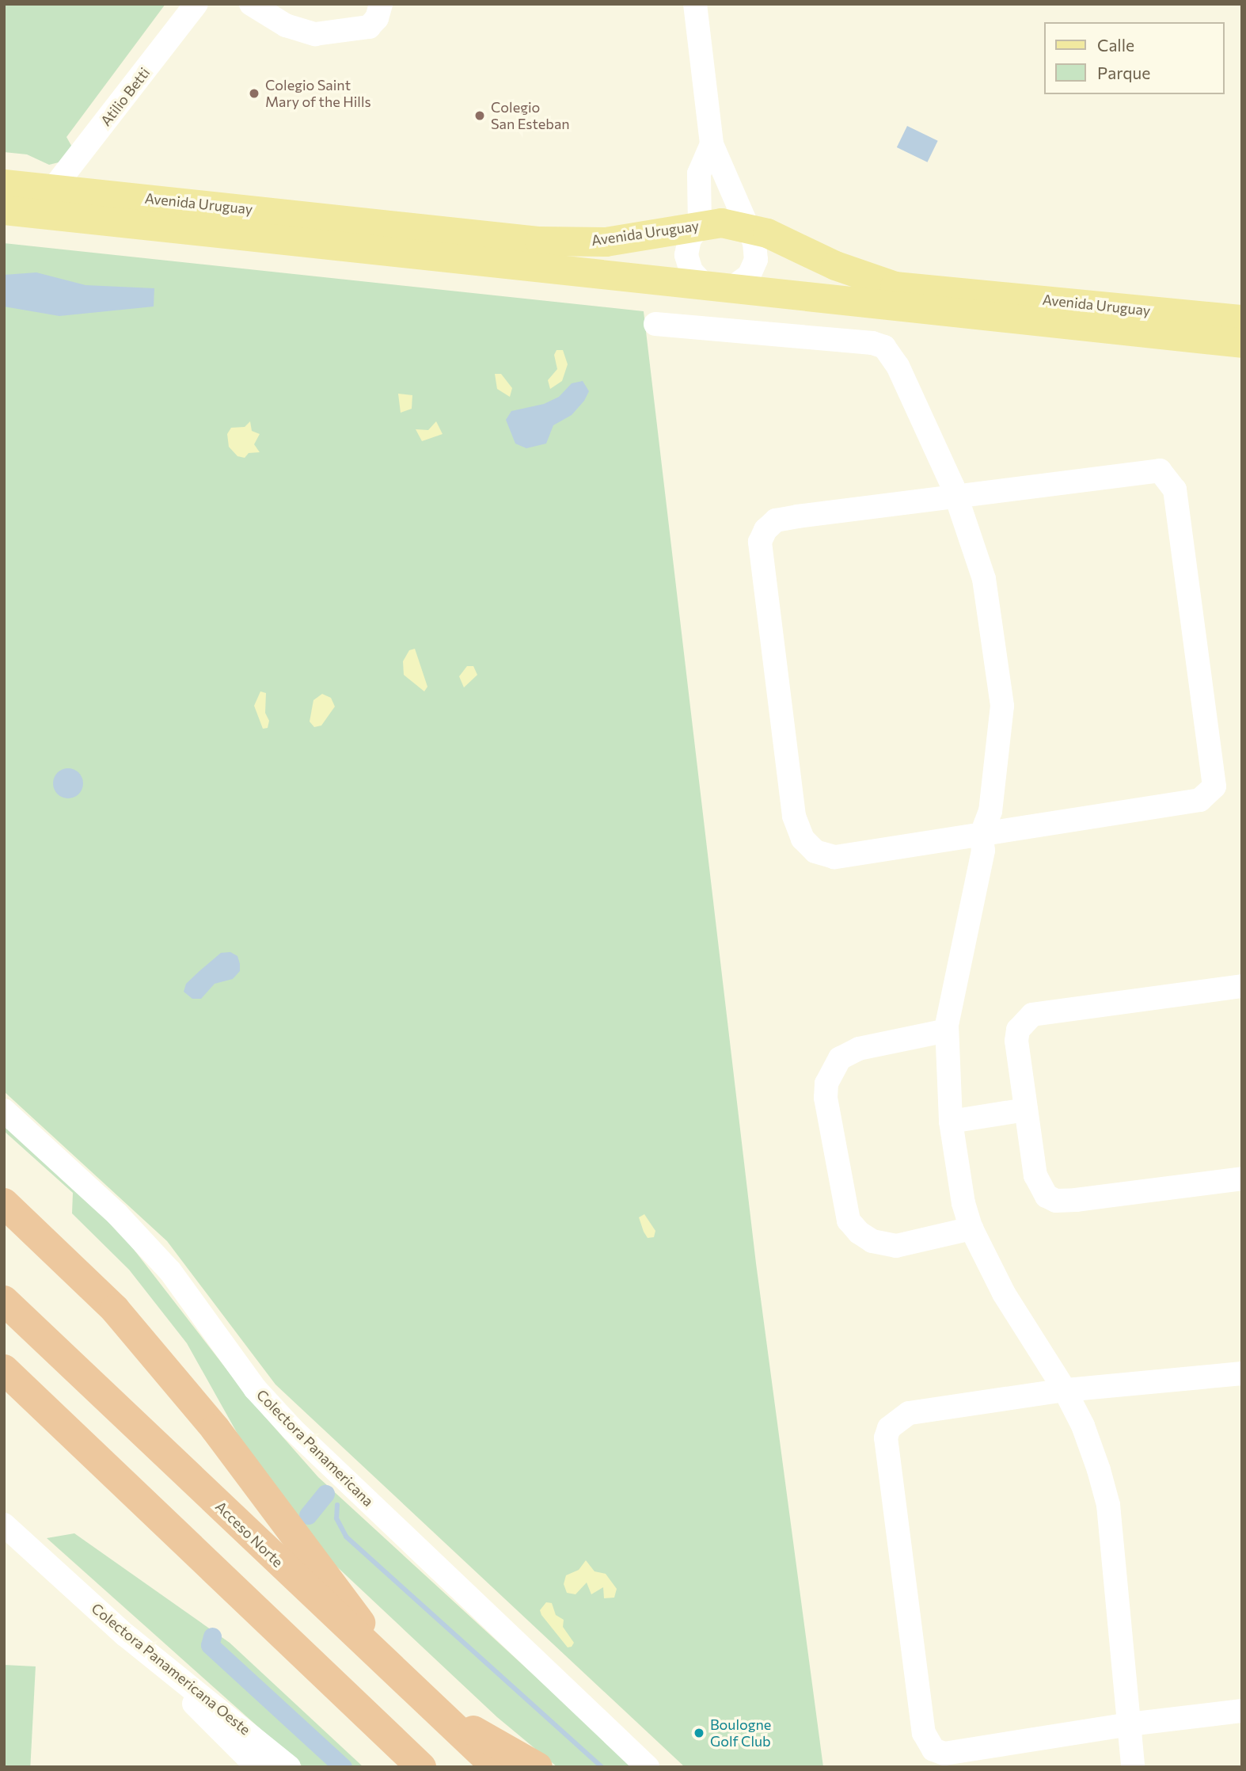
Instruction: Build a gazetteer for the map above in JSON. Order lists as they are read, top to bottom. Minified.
{"streets":{"highway":["Acceso Norte"],"main road":["Avenida Uruguay"],"street":["Atilio Betti","Colectora Panamericana","Colectora Panamericana Oeste"]},"crossings":[["Atilio Betti","Avenida Uruguay"]],"places":["Colegio Saint Mary of the Hills","Colegio San Esteban","Boulogne Golf Club"],"legend":["Calle","Parque"]}
